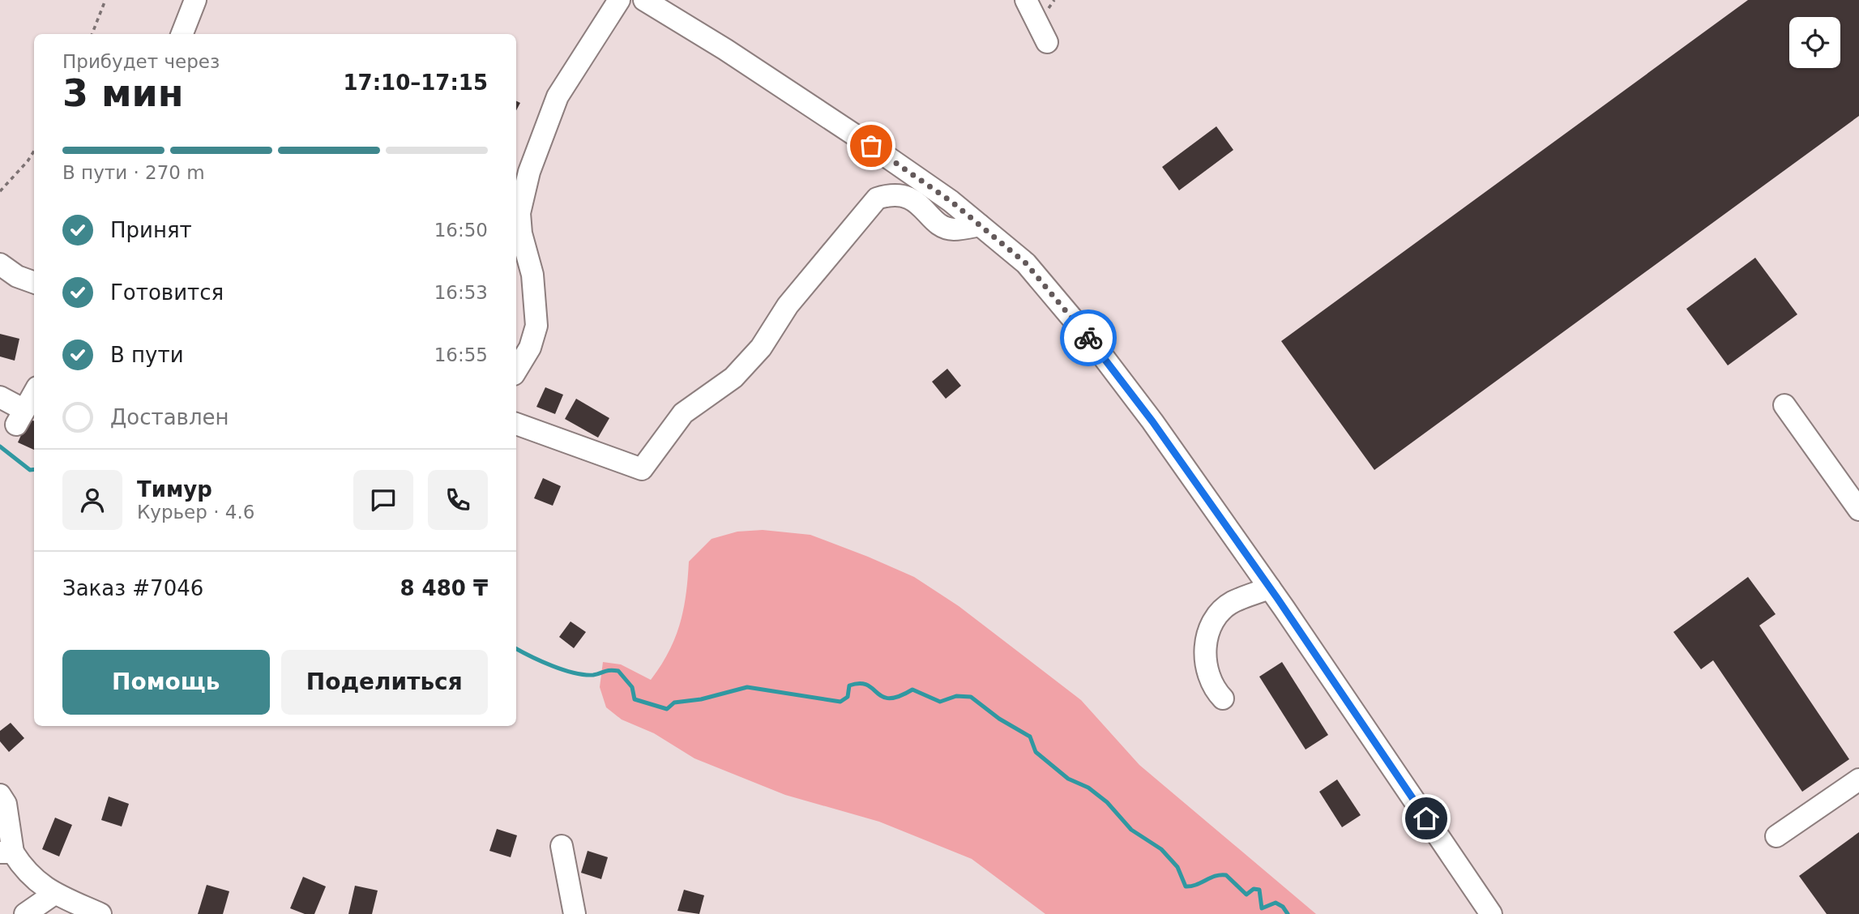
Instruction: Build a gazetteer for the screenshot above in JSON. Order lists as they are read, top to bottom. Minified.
{"page":{"heading":["3 мин","Прибудет через","17:10–17:15"],"panel":["Тимур","Курьер · 4.6","Заказ #7046","8 480 ₸"],"bar":"В пути · 270 m","list":[["Принят","16:50"],["Готовится","16:53"],["В пути","16:55"],"Доставлен"],"buttons":["Помощь","Поделиться"]}}
